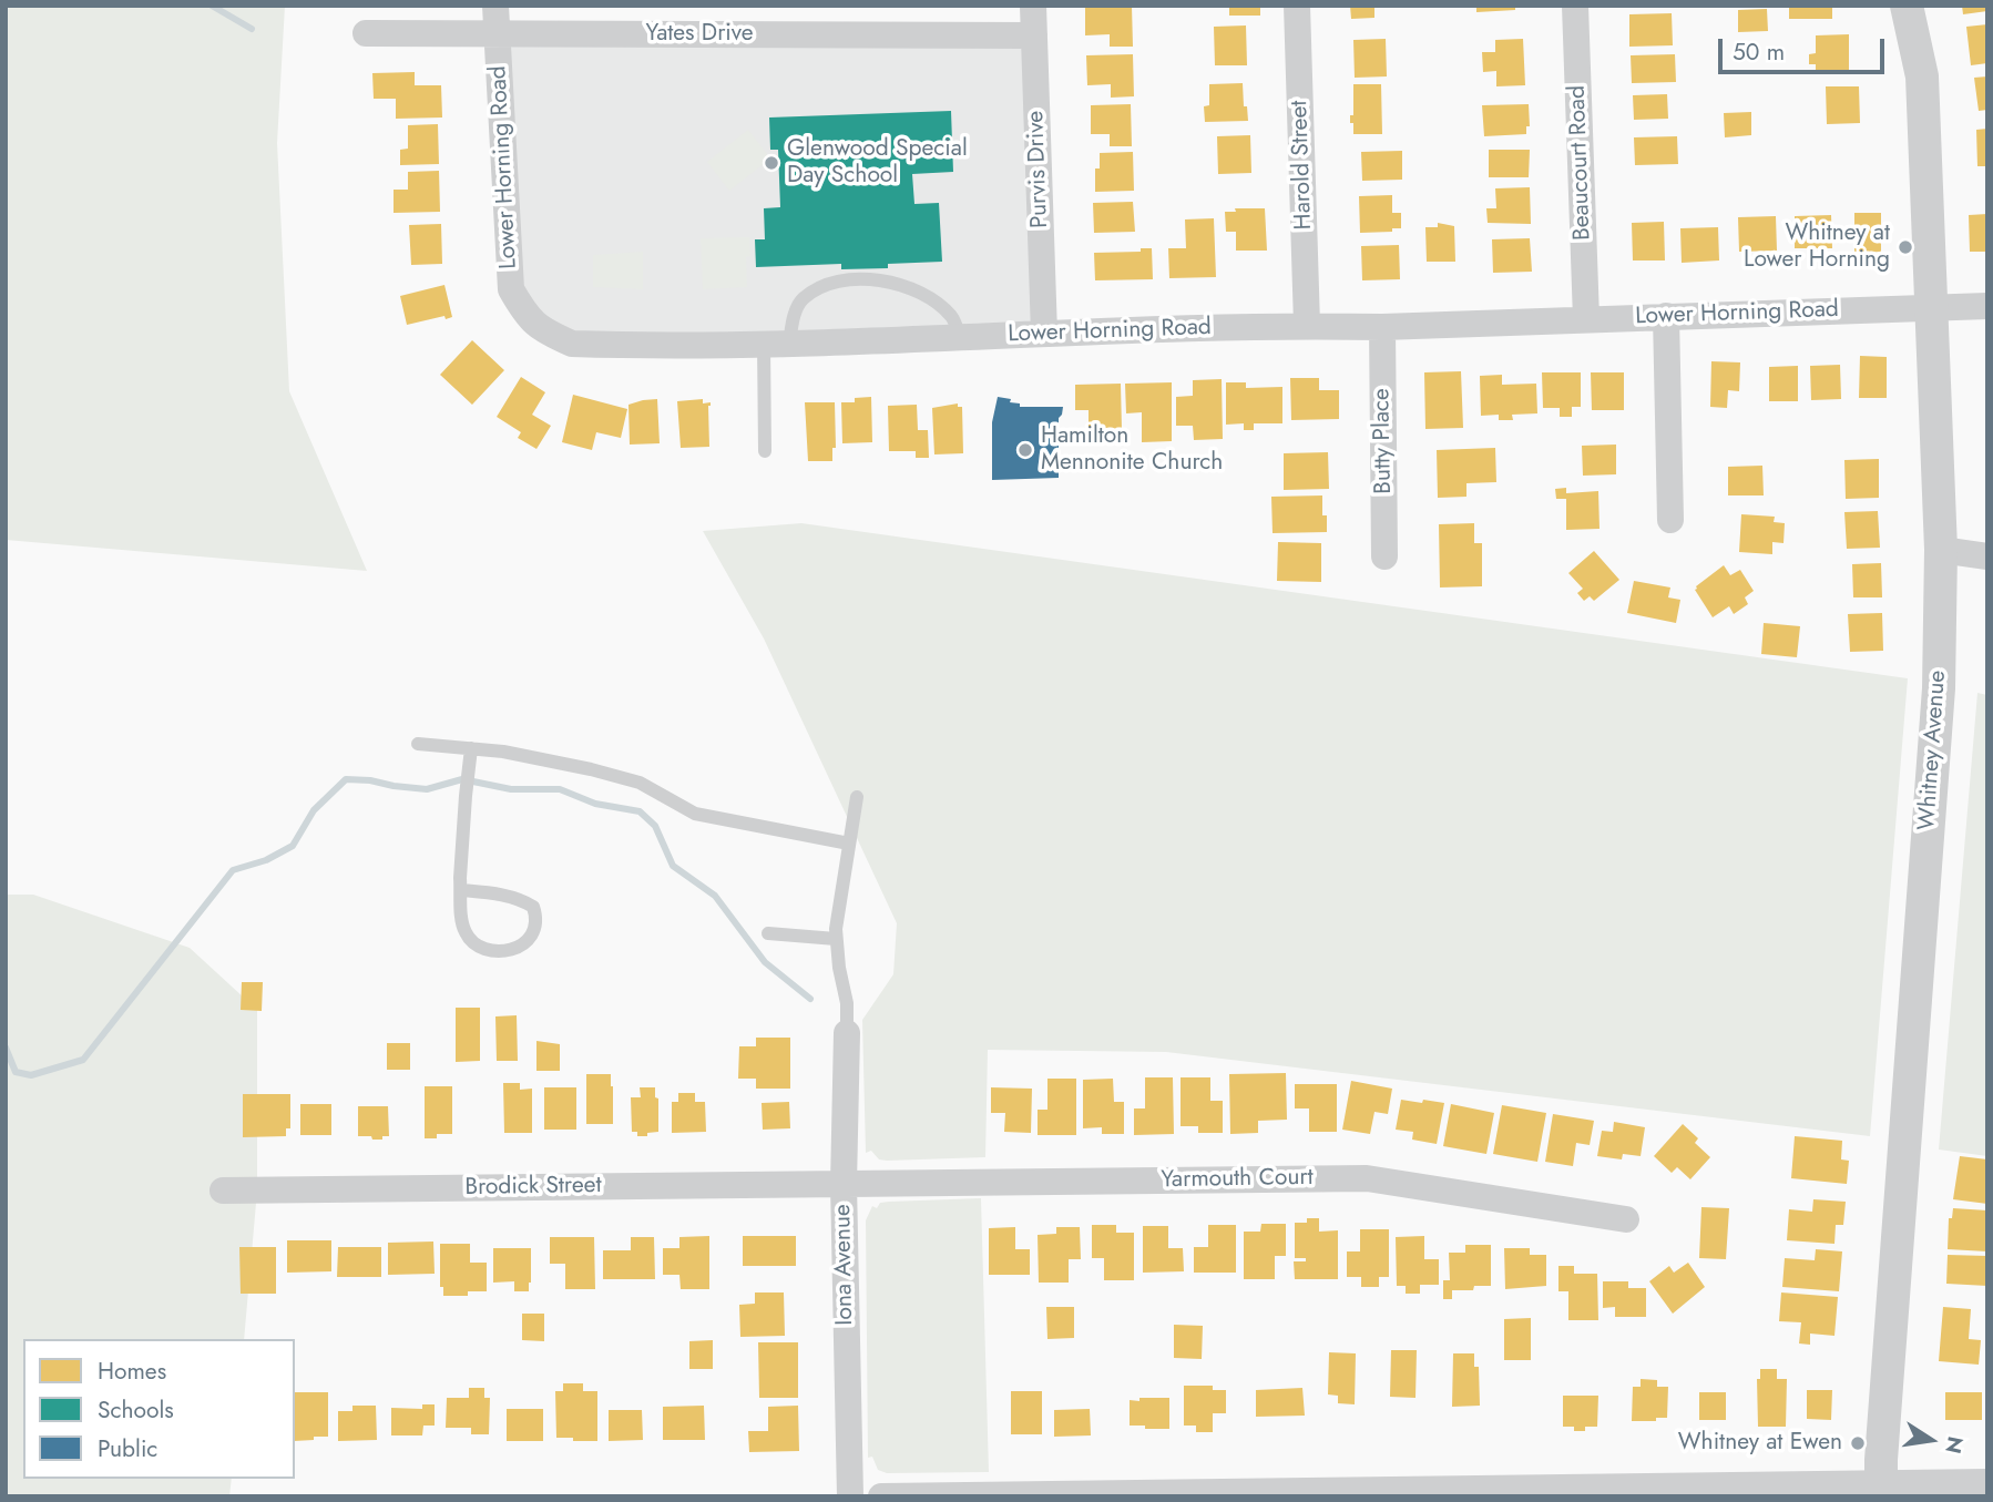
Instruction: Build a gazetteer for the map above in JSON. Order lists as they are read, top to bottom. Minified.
{"streets":{"street":["Yates Drive","Beaucourt Road","Harold Street","Lower Horning Road","Purvis Drive","Butty Place","Whitney Avenue","Yarmouth Court","Brodick Street","Iona Avenue"]},"crossings":[["Yates Drive","Lower Horning Road"],["Yates Drive","Purvis Drive"],["Beaucourt Road","Lower Horning Road"],["Harold Street","Lower Horning Road"],["Lower Horning Road","Purvis Drive"],["Lower Horning Road","Butty Place"],["Lower Horning Road","Whitney Avenue"],["Yarmouth Court","Brodick Street"],["Yarmouth Court","Iona Avenue"],["Brodick Street","Iona Avenue"]],"places":["Glenwood Special Day School","Whitney at Lower Horning","Hamilton Mennonite Church","Whitney at Ewen"],"legend":["Homes","Schools","Public"],"scale_bar":"50 m","north":"right"}
